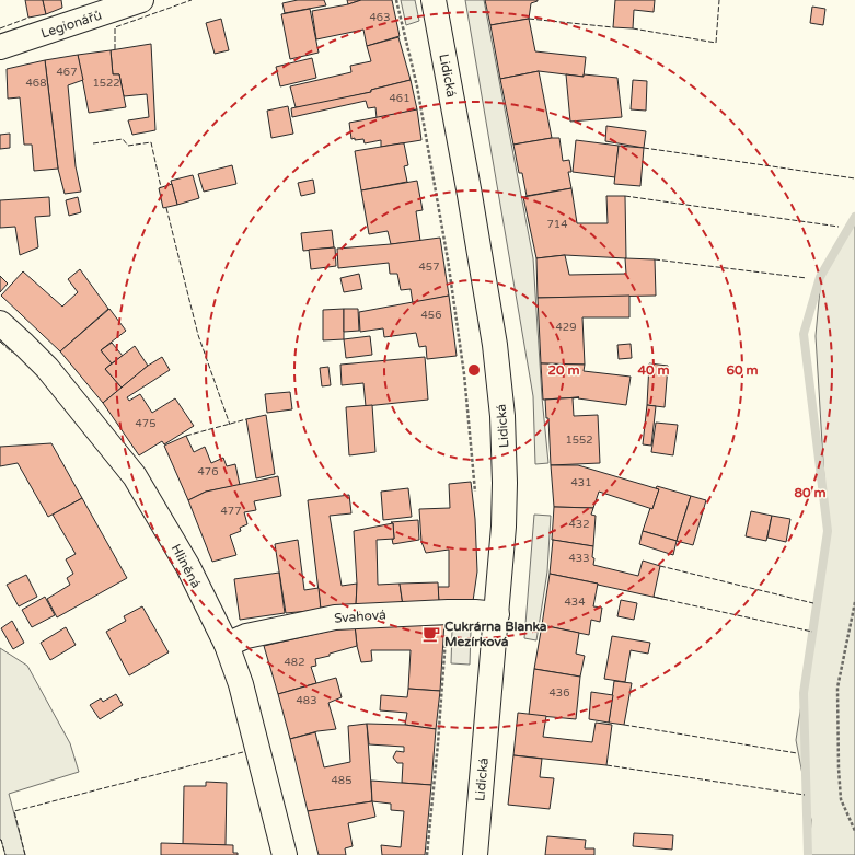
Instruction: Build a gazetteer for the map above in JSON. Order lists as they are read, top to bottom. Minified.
{"streets":{"street":["Legionářů","Lidická","Hliněná","Svahová"]},"crossings":[["Lidická","Svahová"],["Hliněná","Svahová"]],"places":{"cafe":["Cukrárna Blanka Mezírková"]},"house_numbers":["463","467","468","1522","461","714","457","456","429","475","1552","476","431","477","432","433","434","482","436","483","485"],"rings":["20 m","40 m","60 m","80 m"]}
